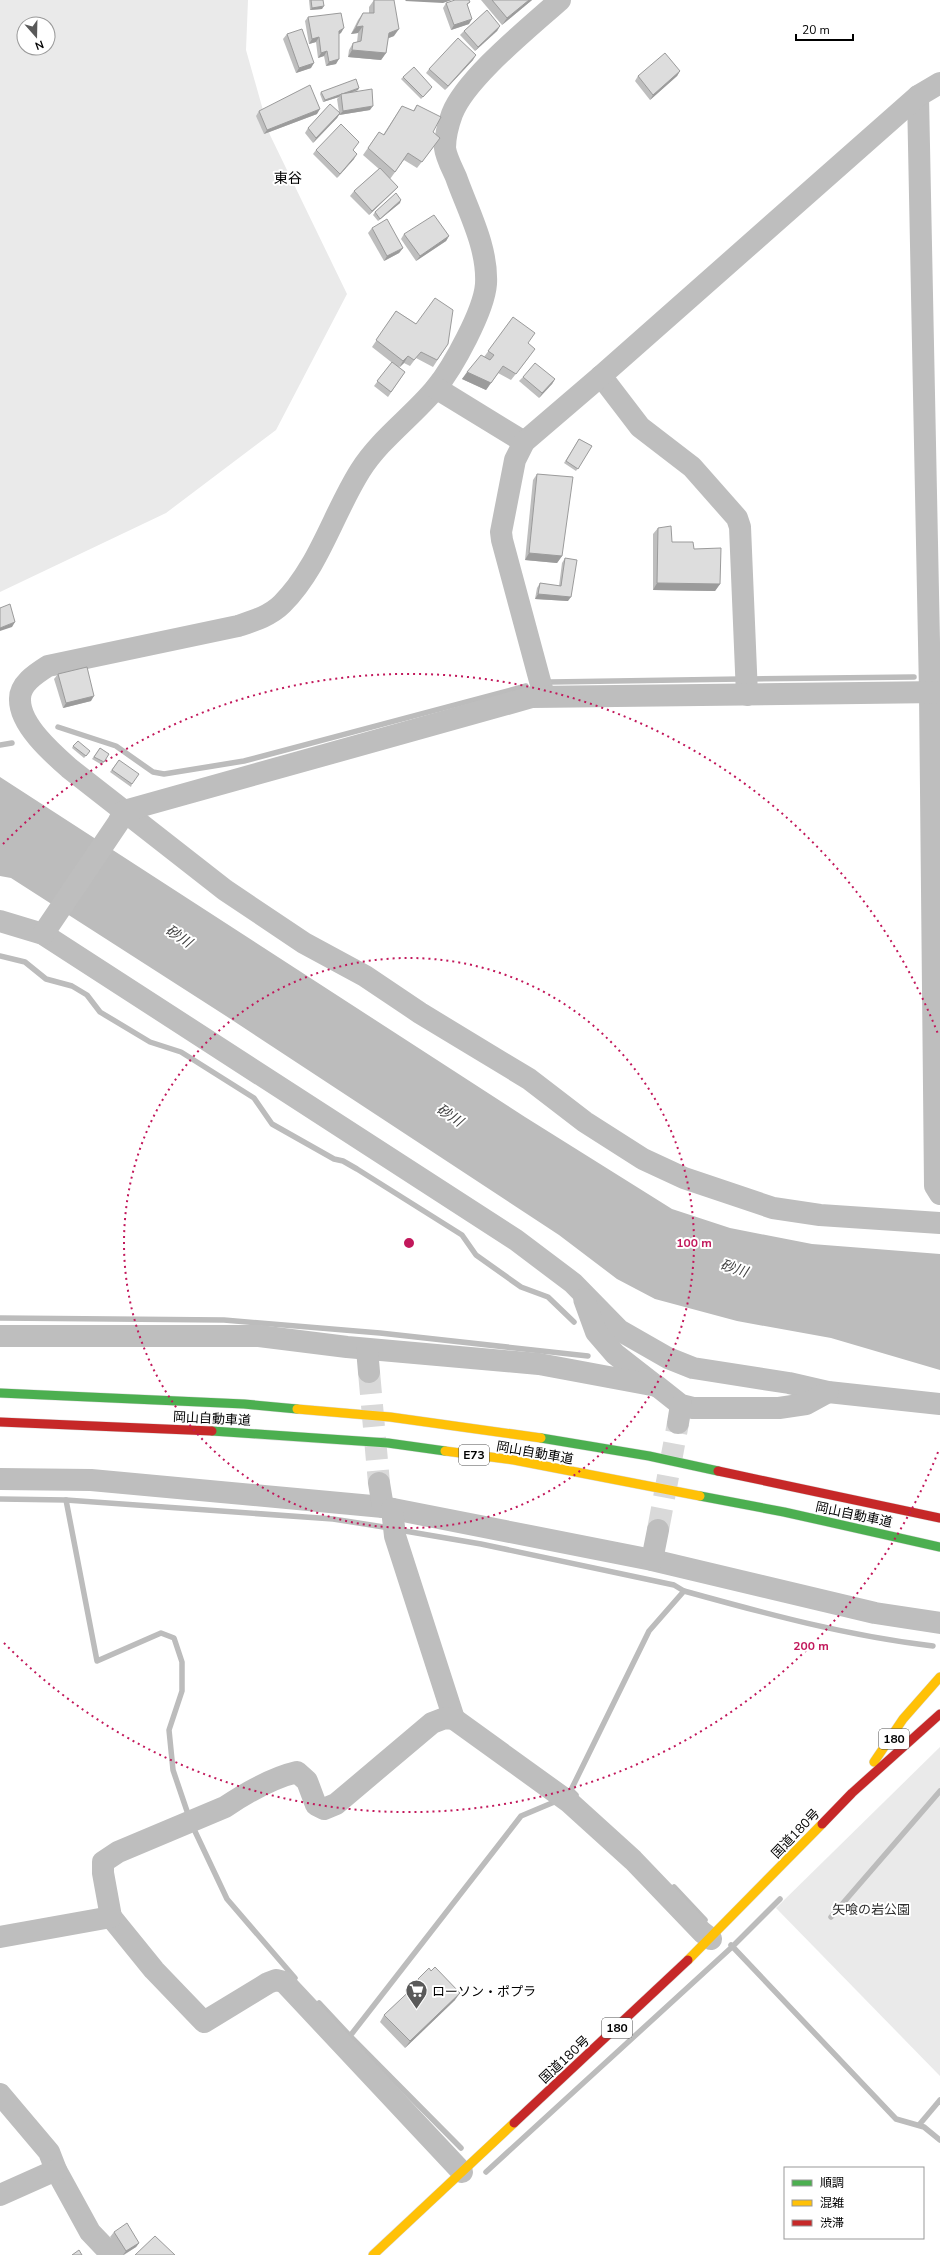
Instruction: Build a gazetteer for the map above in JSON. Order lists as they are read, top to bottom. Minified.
{"streets":{"highway":["岡山自動車道","E73","180","国道180号"]},"districts":["東谷"],"water":["砂川"],"parks":["矢喰の岩公園"],"places":{"supermarket":["ローソン・ポプラ"]},"legend":["順調","混雑","渋滞"],"scale_bar":"20 m","north":"bottom","rings":["100 m","200 m"]}
